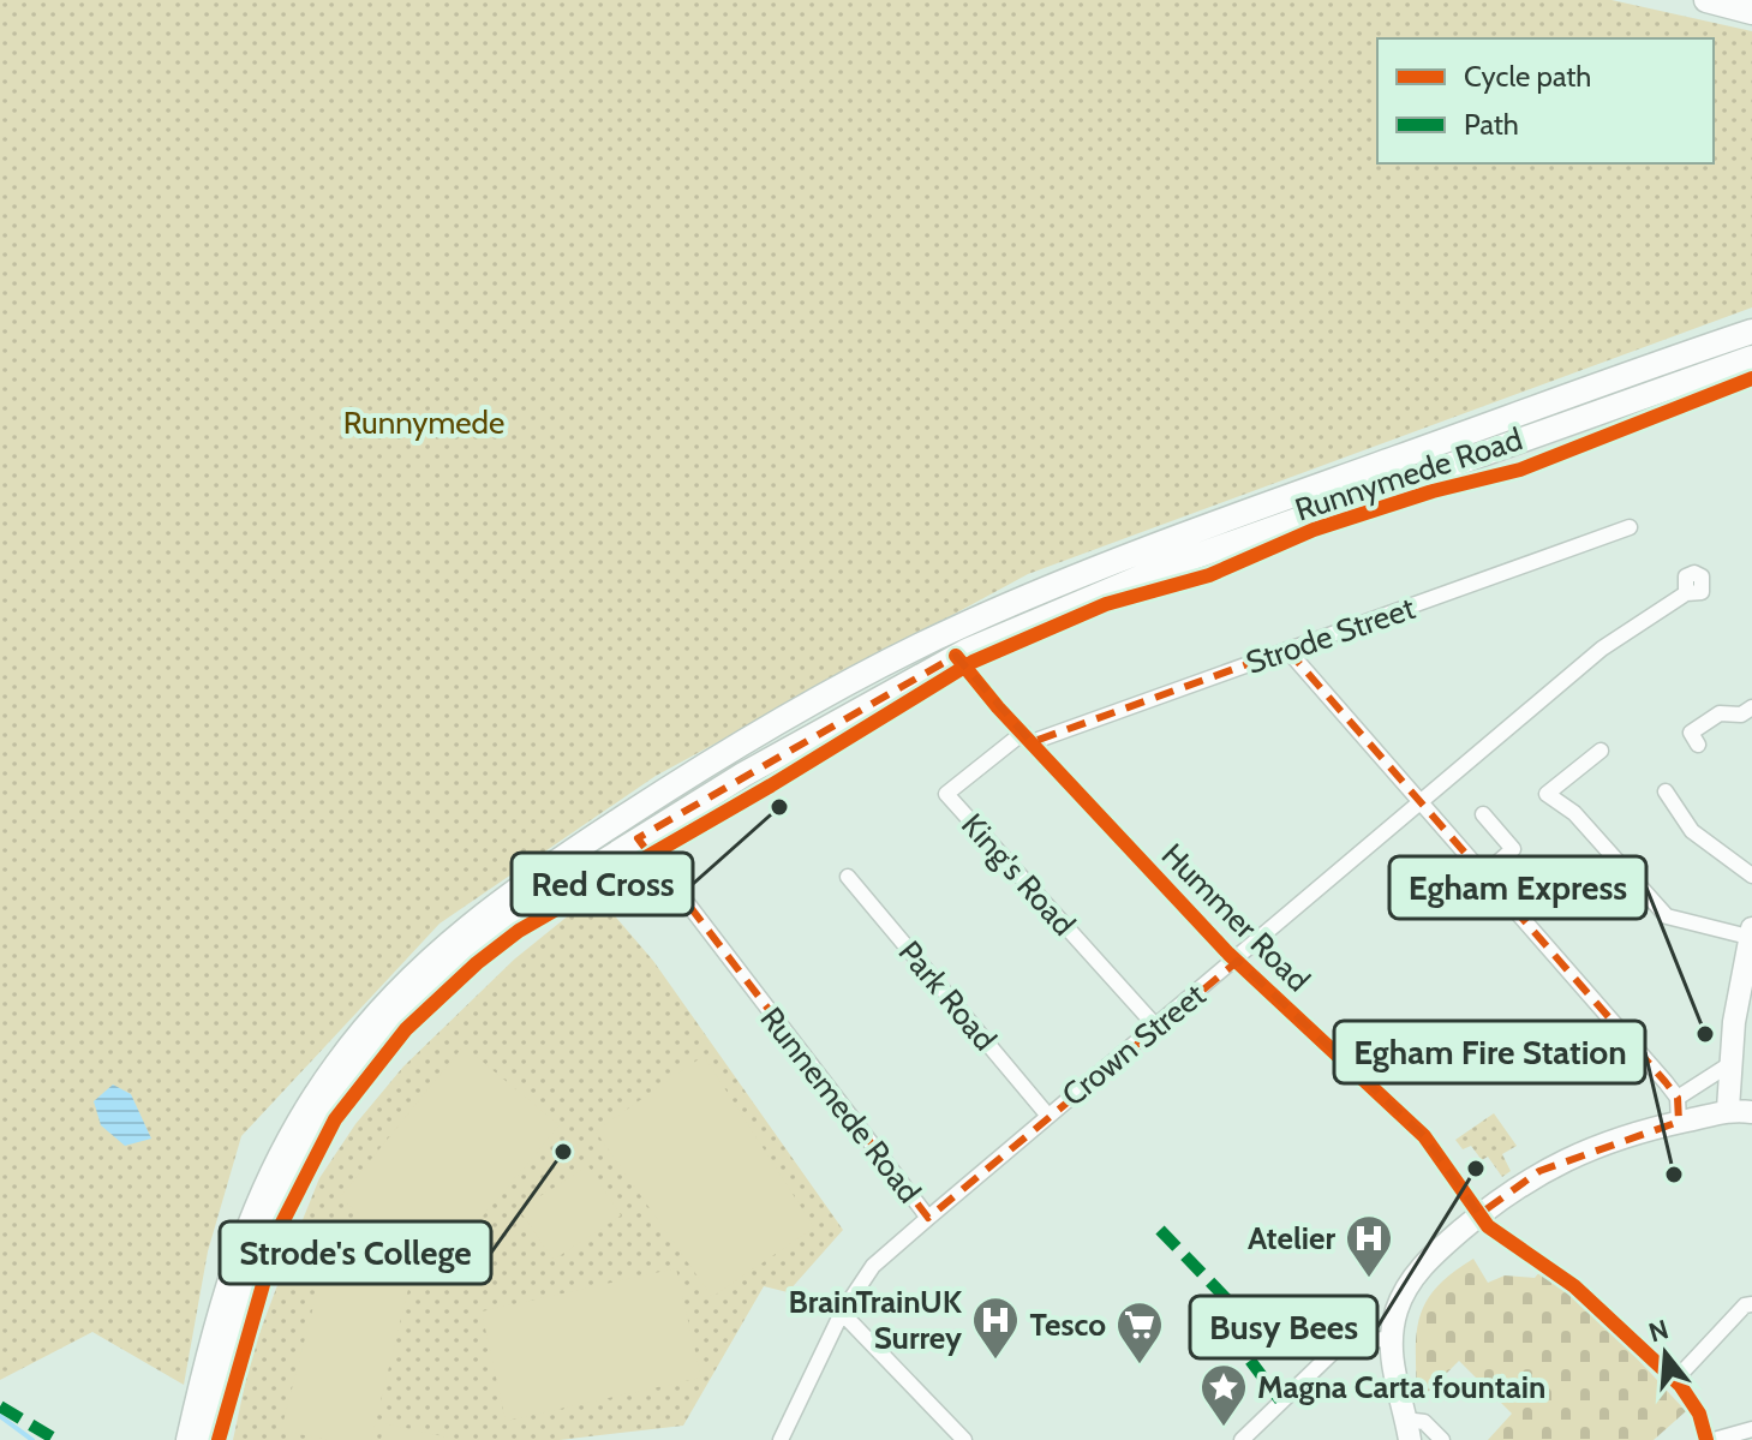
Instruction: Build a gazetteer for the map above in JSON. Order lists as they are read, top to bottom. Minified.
{"streets":{"main road":["Runnymede Road"],"street":["Strode Street","King's Road","Hummer Road","Park Road","Crown Street","Runnemede Road"]},"crossings":[["Runnymede Road","Hummer Road"],["Runnymede Road","Runnemede Road"],["Strode Street","King's Road"],["Strode Street","Hummer Road"],["King's Road","Hummer Road"],["King's Road","Crown Street"],["Hummer Road","Crown Street"],["Park Road","Crown Street"],["Crown Street","Runnemede Road"]],"parks":["Runnymede"],"places":{"other":["Red Cross","Egham Express","Strode's College","Busy Bees","Egham Fire Station"],"hospital":["Atelier","BrainTrainUK Surrey"],"supermarket":["Tesco"],"place":["Magna Carta fountain"]},"legend":["Cycle path","Path"],"north":"top"}
